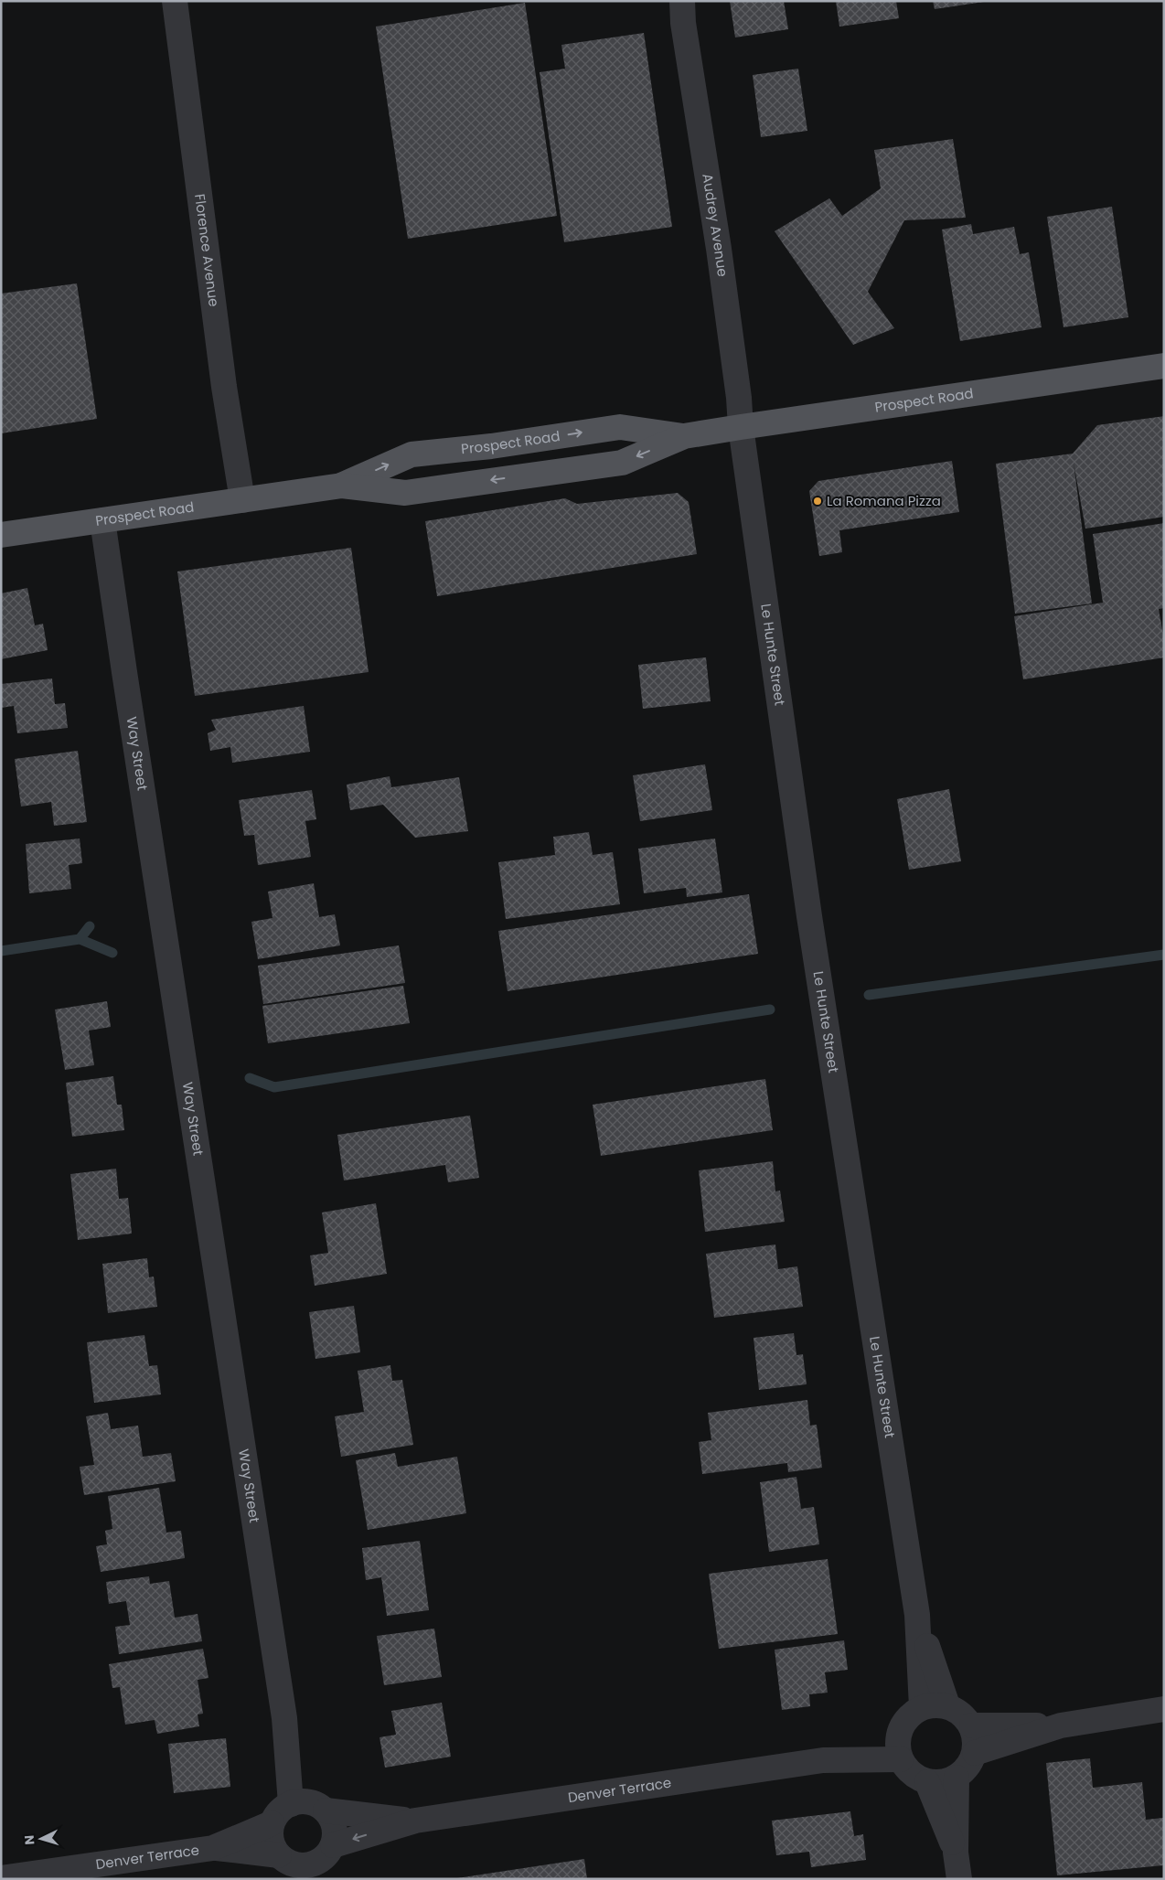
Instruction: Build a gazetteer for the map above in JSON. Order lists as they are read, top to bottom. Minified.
{"streets":{"main road":["Prospect Road"],"street":["Audrey Avenue","Florence Avenue","Le Hunte Street","Way Street","Denver Terrace"]},"crossings":[["Audrey Avenue","Prospect Road"],["Audrey Avenue","Le Hunte Street"],["Florence Avenue","Prospect Road"],["Prospect Road","Le Hunte Street"],["Prospect Road","Way Street"],["Le Hunte Street","Denver Terrace"],["Way Street","Denver Terrace"]],"places":["La Romana Pizza"],"north":"left"}
